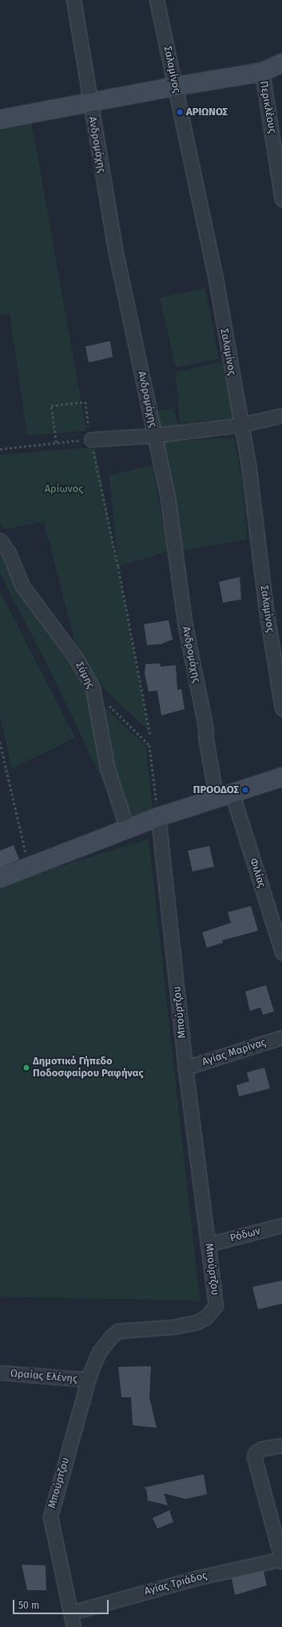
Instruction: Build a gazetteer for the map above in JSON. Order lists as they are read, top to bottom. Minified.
{"streets":{"street":["Σαλαμίνος","Περικλέους","Ανδρομάχης","Σύμης","Φιλίας","Μπούρτζου","Αγίας Μαρίνας","Ρόδων","Ωραίας Ελένης","Αγίας Τριάδος"]},"crossings":[["Ανδρομάχης","Φιλίας"],["Μπούρτζου","Αγίας Μαρίνας"],["Μπούρτζου","Ρόδων"],["Μπούρτζου","Ωραίας Ελένης"],["Μπούρτζου","Αγίας Τριάδος"]],"parks":["Αρίωνος"],"places":["ΑΡΙΩΝΟΣ","ΠΡΟΟΔΟΣ","Δημοτικό Γήπεδο Ποδοσφαίρου Ραφήνας"],"scale_bar":"50 m"}
